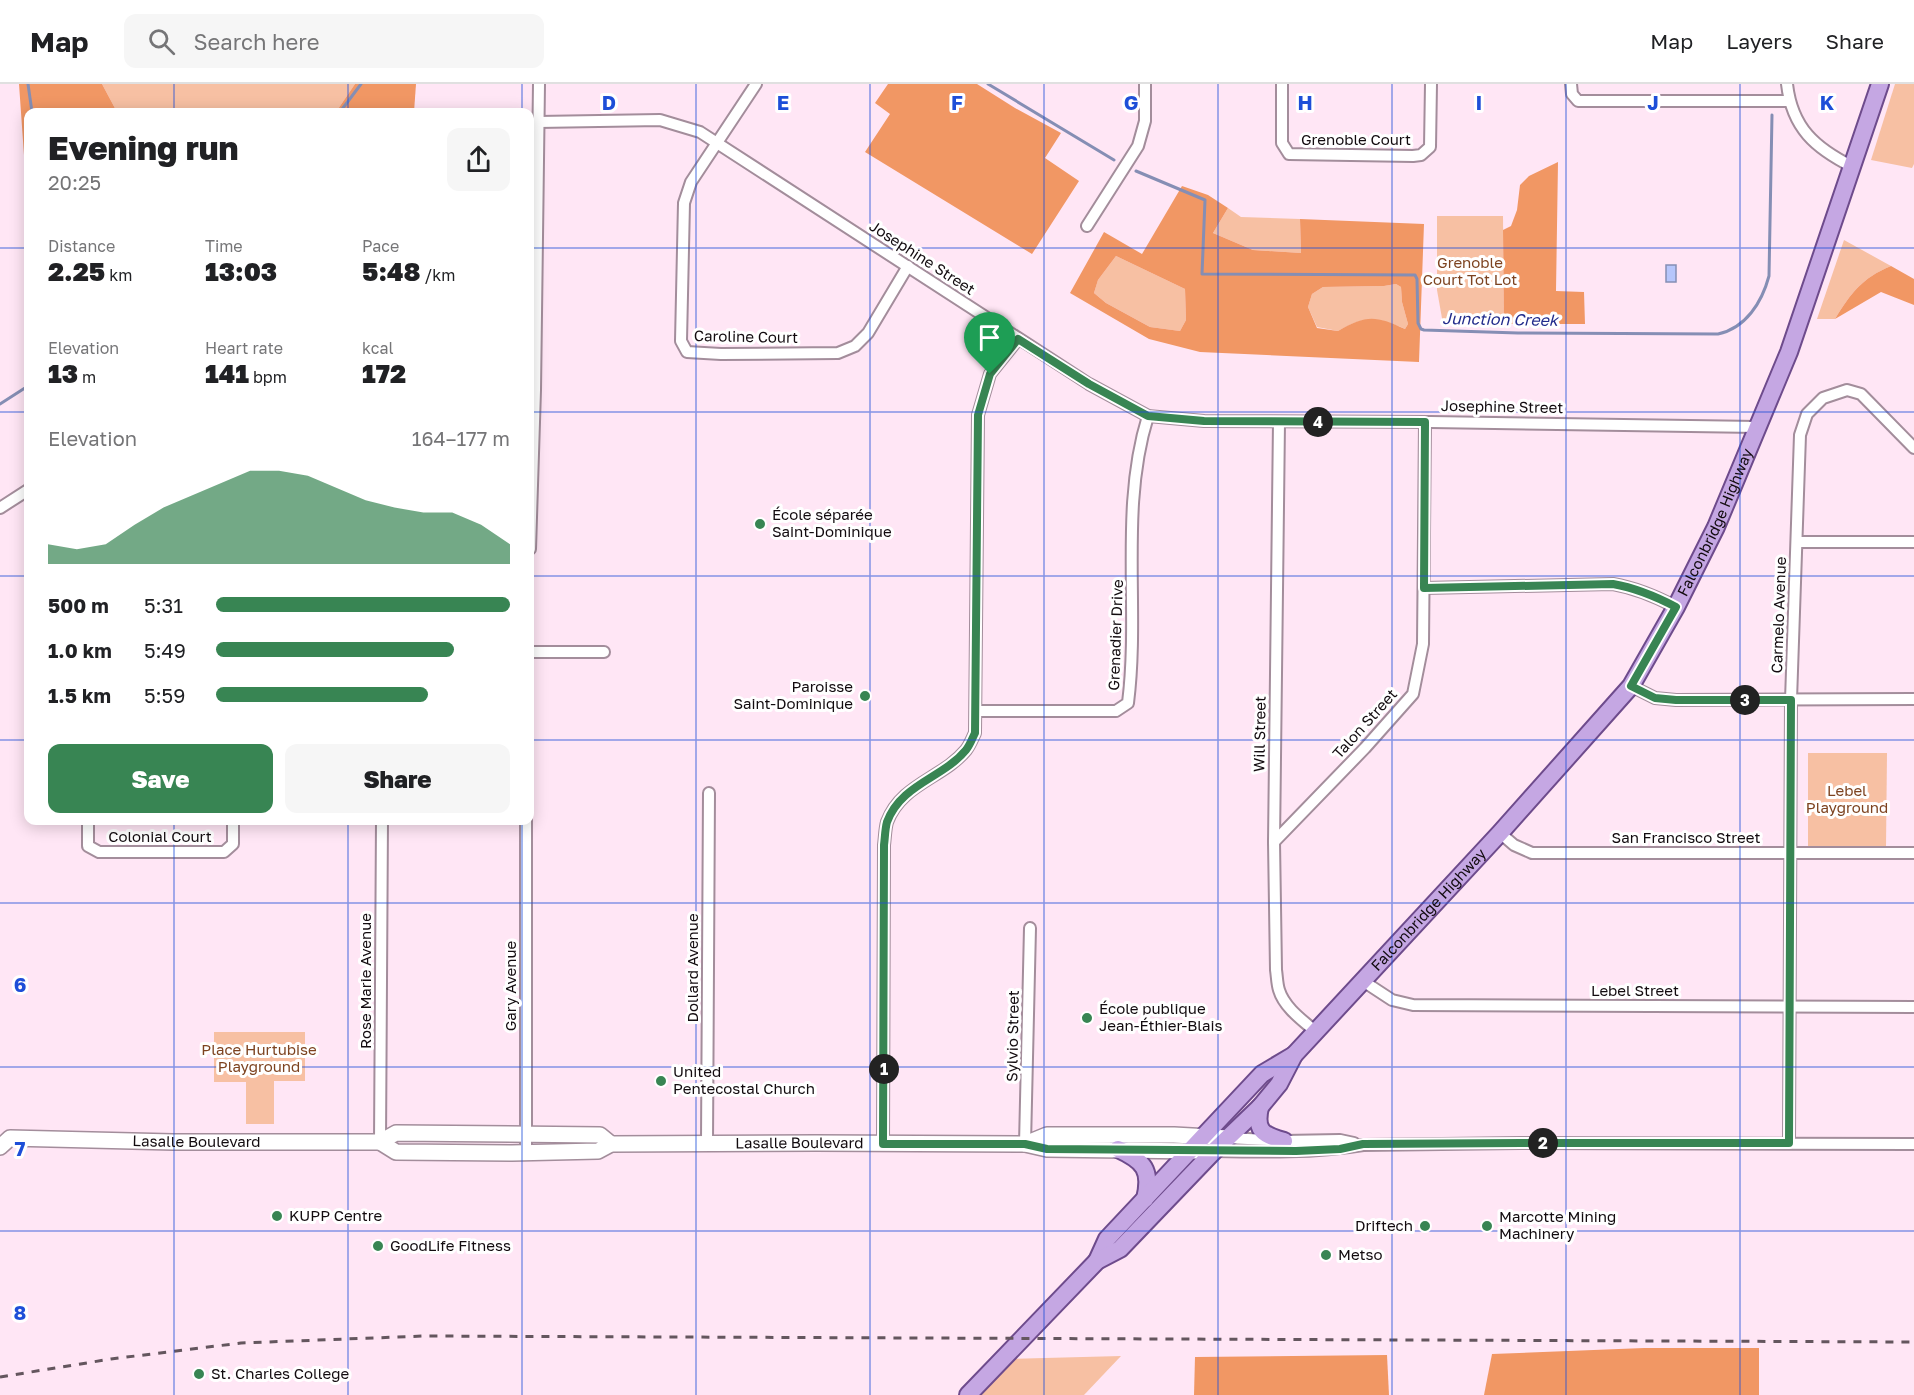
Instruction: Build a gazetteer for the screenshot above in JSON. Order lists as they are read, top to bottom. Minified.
{"streets":{"main road":["Falconbridge Highway","Lasalle Boulevard"],"street":["Grenoble Court","Josephine Street","Caroline Court","Carmelo Avenue","Grenadier Drive","Talon Street","Will Street","Colonial Court","San Francisco Street","Dollard Avenue","Rose Marie Avenue","Gary Avenue","Lebel Street","Sylvio Street"]},"crossings":[["Josephine Street","Caroline Court"],["Josephine Street","Falconbridge Highway"],["Josephine Street","Grenadier Drive"],["Josephine Street","Talon Street"],["Josephine Street","Will Street"],["Falconbridge Highway","Will Street"],["Falconbridge Highway","San Francisco Street"],["Falconbridge Highway","Lebel Street"],["Falconbridge Highway","Lasalle Boulevard"],["Carmelo Avenue","San Francisco Street"],["Carmelo Avenue","Lebel Street"],["Carmelo Avenue","Lasalle Boulevard"],["Talon Street","Will Street"],["Dollard Avenue","Lasalle Boulevard"],["Rose Marie Avenue","Lasalle Boulevard"],["Gary Avenue","Lasalle Boulevard"],["Sylvio Street","Lasalle Boulevard"]],"water":["Junction Creek"],"parks":["Grenoble Court Tot Lot","Lebel Playground","Place Hurtubise Playground"],"places":["École séparée Saint-Dominique","Paroisse Saint-Dominique","École publique Jean-Éthier-Blais","United Pentecostal Church","KUPP Centre","Driftech","Marcotte Mining Machinery","GoodLife Fitness","Metso","St. Charles College"],"page":{"header":"Map","search":"Search here","nav":["Map","Layers","Share"],"heading":["Evening run","20:25"],"stats":[["Distance","2.25 km"],["Time","13:03"],["Pace","5:48 /km"],["Elevation","13 m"],["Heart rate","141 bpm"],["kcal","172"]],"pins":["4","3","1","2"],"chart":["Elevation","164–177 m"],"list":[{"name":"500 m","note":"5:31"},{"name":"1.0 km","note":"5:49"},{"name":"1.5 km","note":"5:59"}],"buttons":["Save","Share"]},"grid":{"columns":["D","E","F","G","H","I","J","K"],"rows":["6","7","8"]}}
